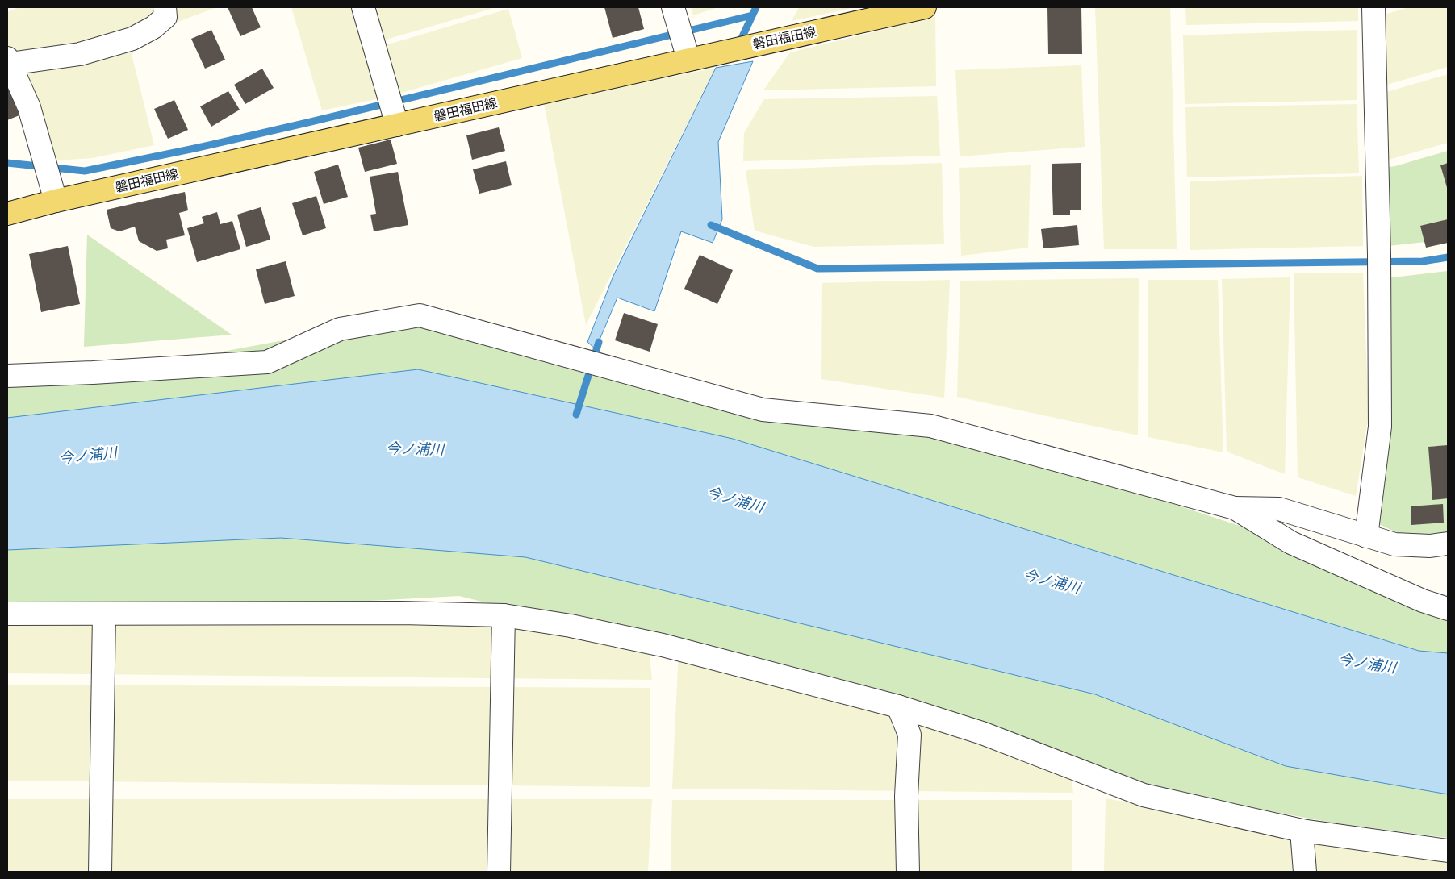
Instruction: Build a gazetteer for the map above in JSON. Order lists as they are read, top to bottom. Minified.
{"streets":{"main road":["磐田福田線"]},"water":["今ノ浦川"]}
